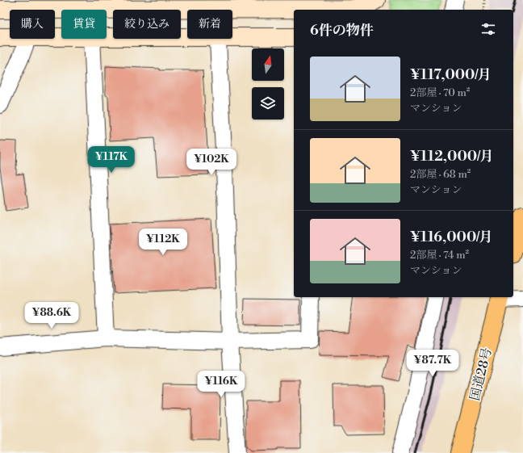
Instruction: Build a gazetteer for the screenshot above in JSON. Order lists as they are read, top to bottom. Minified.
{"streets":{"highway":["国道28号"]},"north":"top","page":{"chip":["購入","賃貸","絞り込み","新着"],"heading":"6件の物件","list":[{"name":"¥117,000/月","note":"2部屋 · 70 m² · マンション"},{"name":"¥112,000/月","note":"2部屋 · 68 m² · マンション"},{"name":"¥116,000/月","note":"2部屋 · 74 m² · マンション"}],"price":["¥117K","¥102K","¥112K","¥88.6K","¥87.7K","¥116K"]}}
